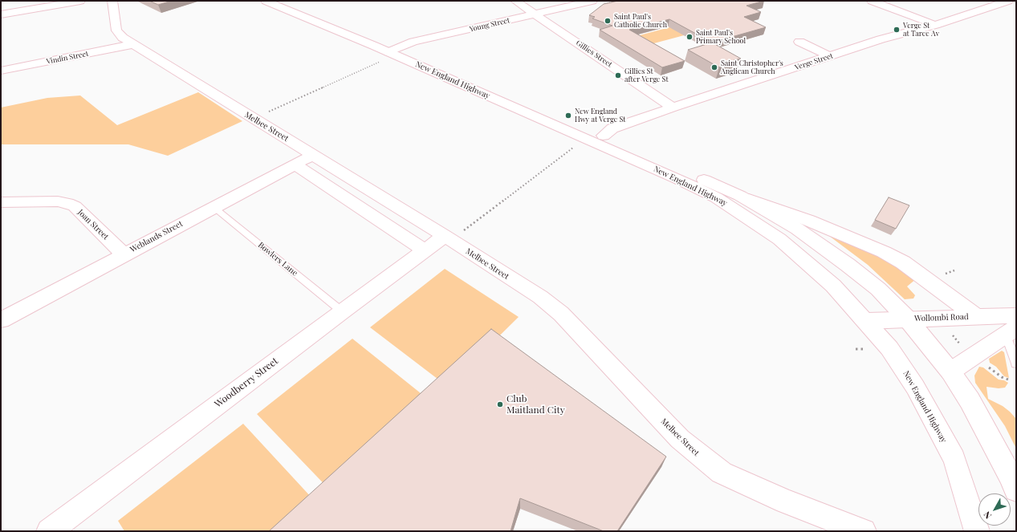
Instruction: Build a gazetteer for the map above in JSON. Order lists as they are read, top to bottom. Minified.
{"streets":{"main road":["Young Street","Gillies Street","Vindin Street","Verge Street","New England Highway","Melbee Street","Joan Street","Weblands Street","Wollombi Road","Woodberry Street"],"lane":["Bowlers Lane"]},"crossings":[["Young Street","Gillies Street"],["Young Street","New England Highway"],["Gillies Street","Verge Street"],["Vindin Street","Melbee Street"],["Verge Street","New England Highway"],["New England Highway","Wollombi Road"],["Melbee Street","Weblands Street"],["Melbee Street","Woodberry Street"],["Joan Street","Weblands Street"],["Weblands Street","Bowlers Lane"],["Bowlers Lane","Woodberry Street"]],"places":["Saint Paul's Catholic Church","Verge St at Taree Av","Saint Paul's Primary School","Saint Christopher's Anglican Church","Gillies St after Verge St","New England Hwy at Verge St","Club Maitland City"],"north":"bottom left"}
